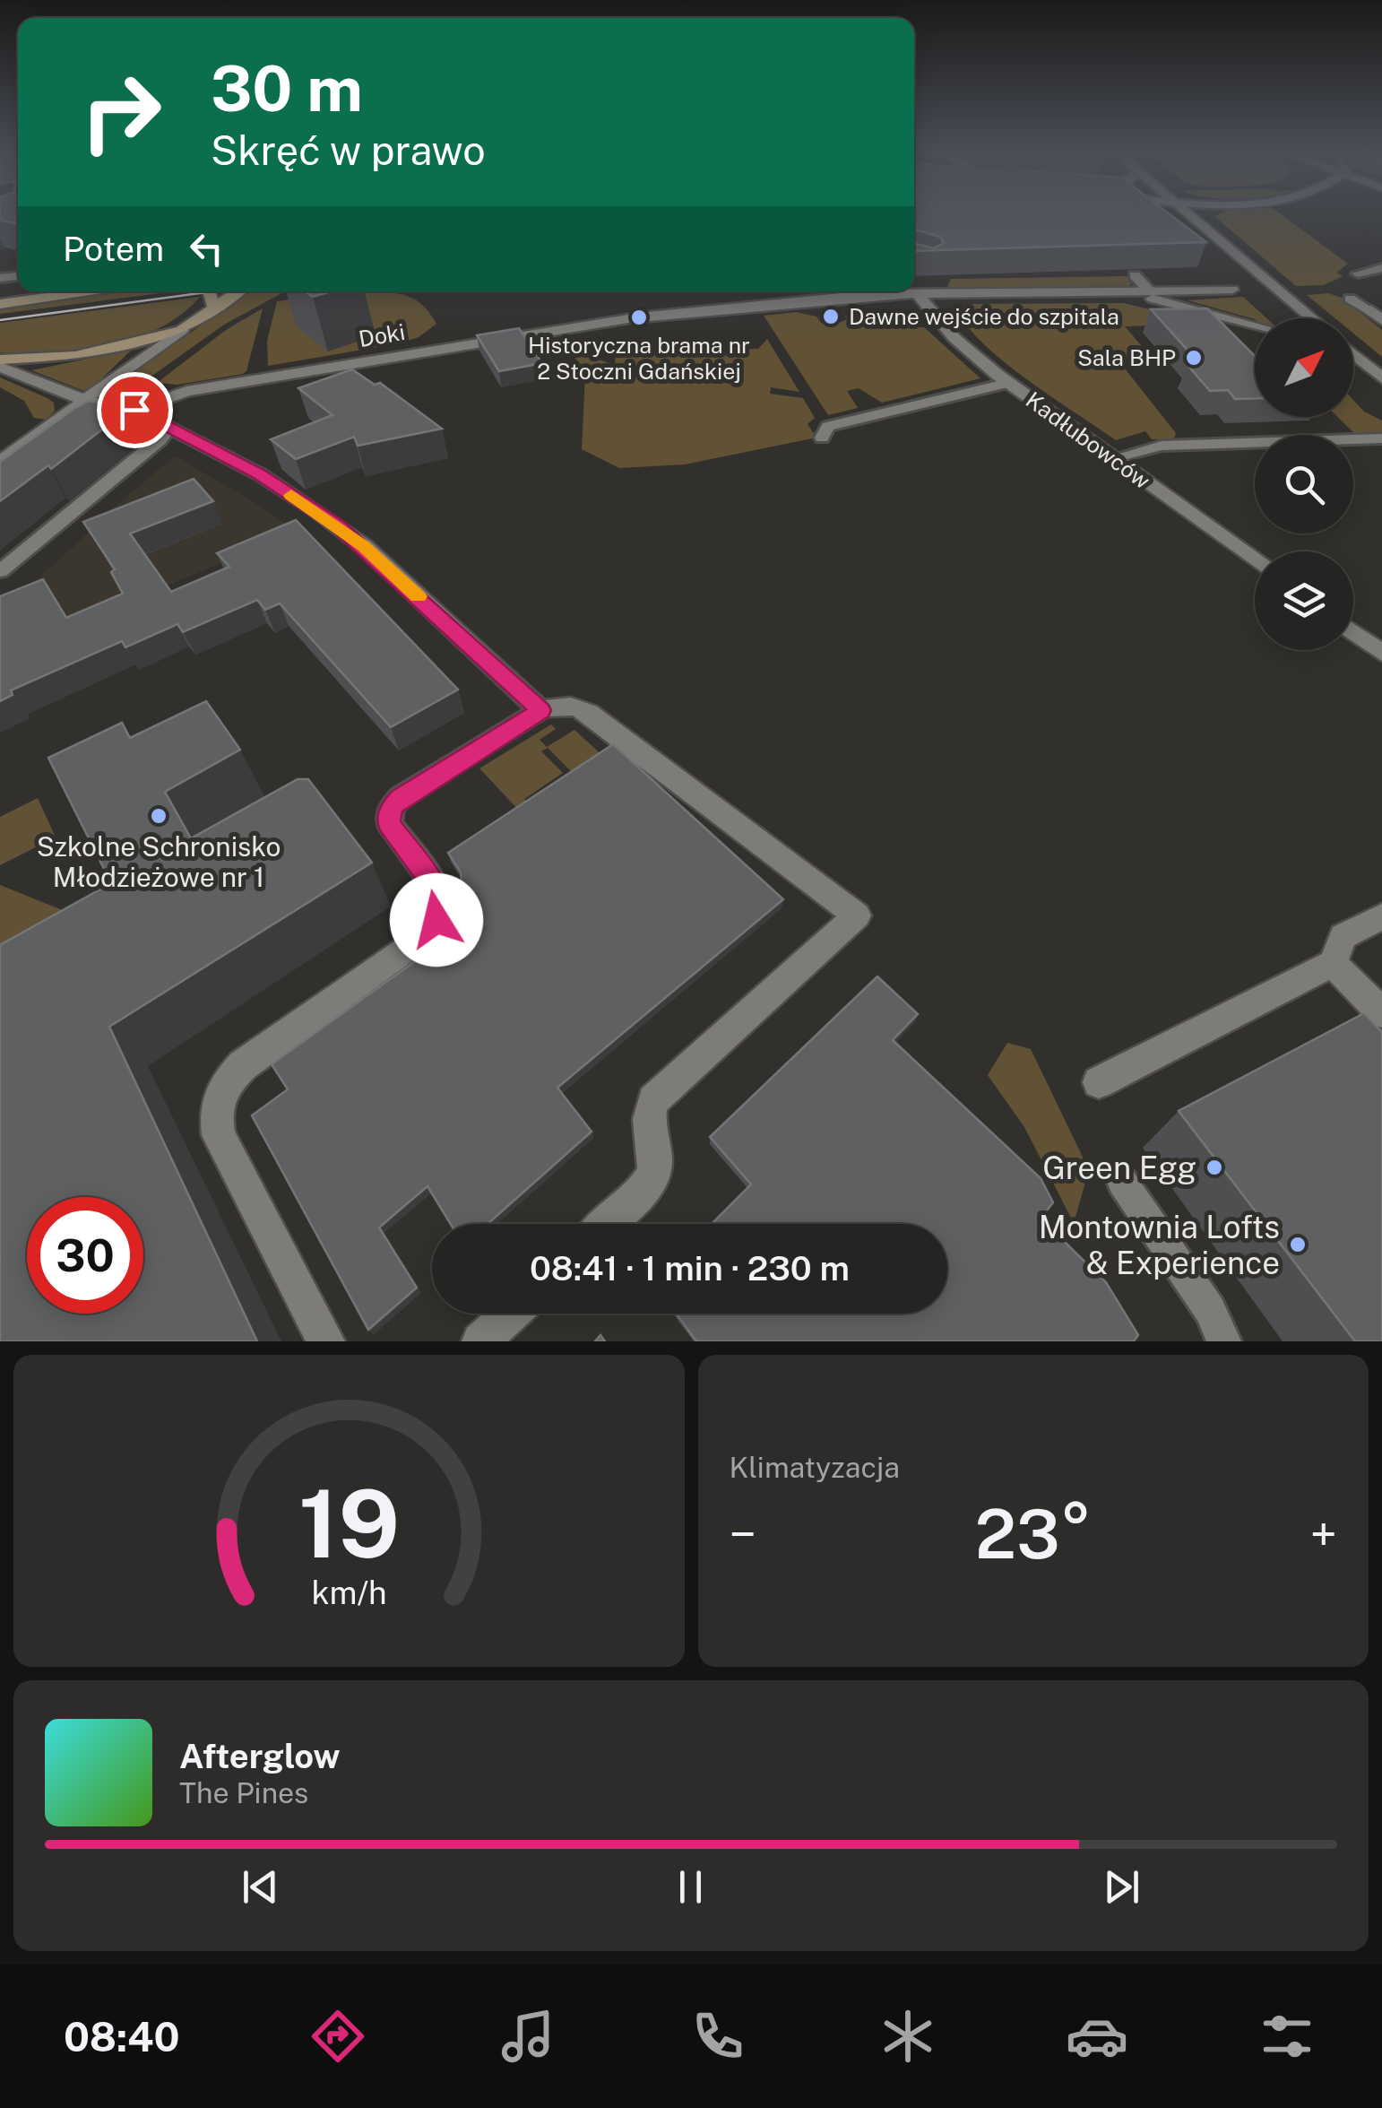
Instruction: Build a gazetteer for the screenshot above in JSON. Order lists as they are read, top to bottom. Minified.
{"streets":{"street":["Doki","Kadłubowców"]},"crossings":[["Doki","Kadłubowców"]],"places":["Dawne wejście do szpitala","Historyczna brama nr 2 Stoczni Gdańskiej","Sala BHP","Szkolne Schronisko Młodzieżowe nr 1","Green Egg","Montownia Lofts & Experience"],"north":"top right","page":{"turn":["30 m","Skręć w prawo"],"then":"Potem","limit":"30","trip":"08:41 · 1 min · 230 m","tile":"Klimatyzacja","heat":["−","23°","+"],"song":["Afterglow","The Pines"],"tabs":"08:40","gauge":["19","km/h"]}}
